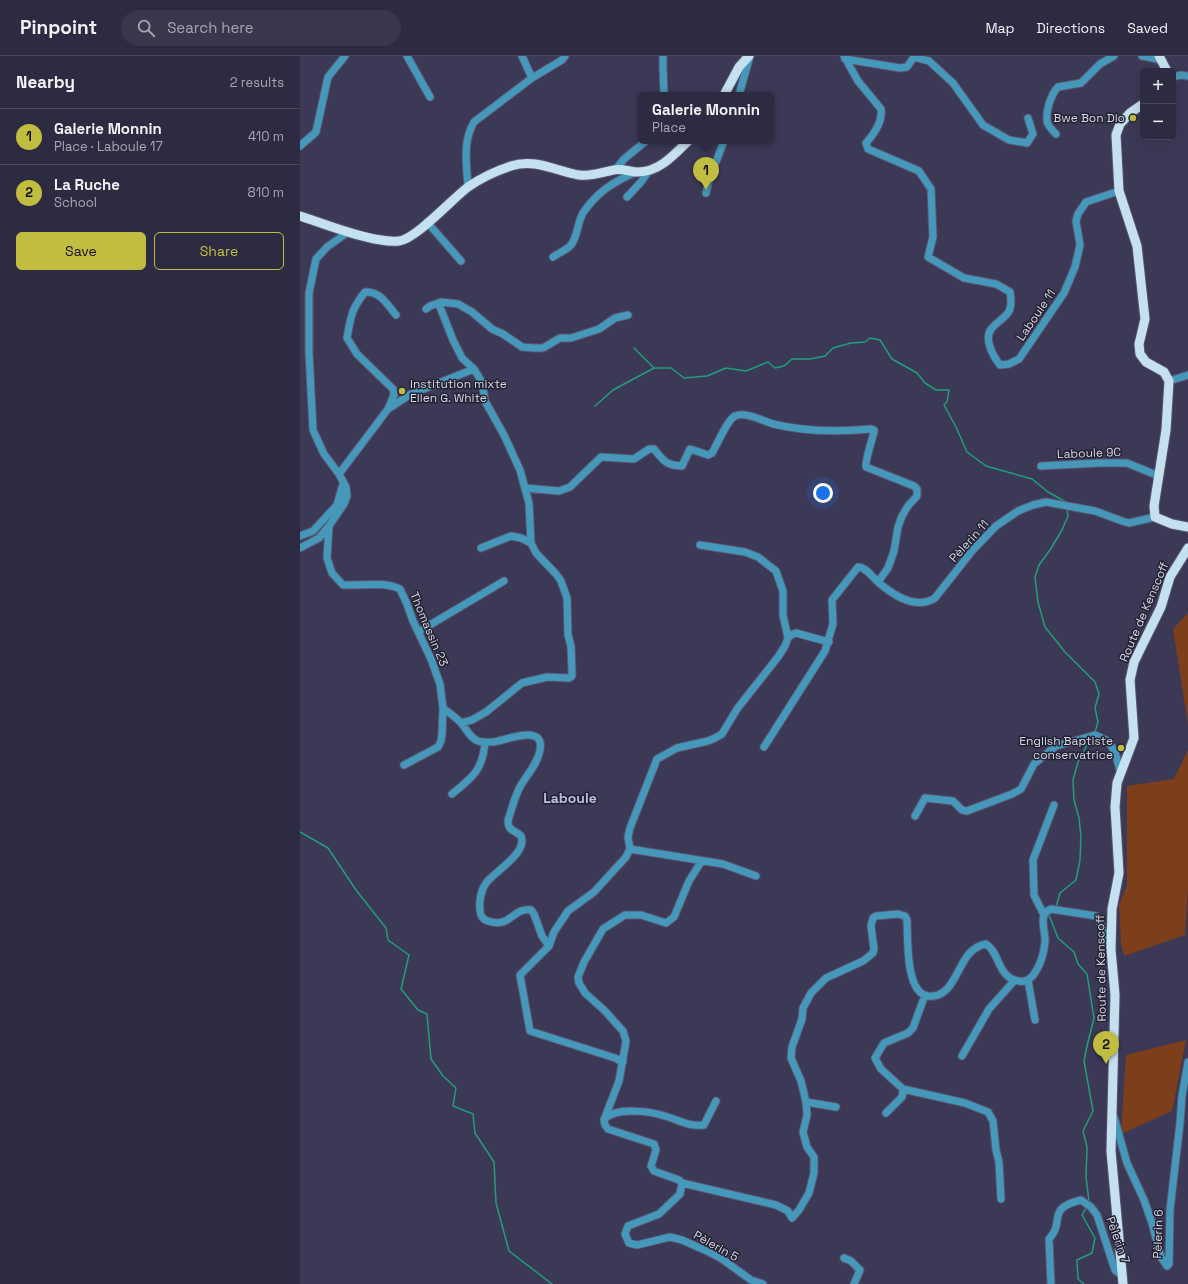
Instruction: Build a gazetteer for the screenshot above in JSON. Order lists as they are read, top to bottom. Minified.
{"streets":{"main road":["Route de Kenscoff"],"street":["Laboule 11","Laboule 9C","Pèlerin 11","Thomassin 23","Pèlerin 6","Pèlerin 7","Pèlerin 5"]},"crossings":[["Route de Kenscoff","Pèlerin 6"],["Route de Kenscoff","Pèlerin 7"]],"districts":["Laboule"],"places":["Bwe Bon Dlo","Institution mixte Ellen G. White","English Baptiste conservatrice"],"page":{"header":"Pinpoint","search":"Search here","nav":["Map","Directions","Saved"],"heading":["Nearby","2 results"],"map_buttons":["+","−"],"popup":["Galerie Monnin","Place"],"list":[{"mark":"1","name":"Galerie Monnin","note":"Place · Laboule 17","value":"410 m"},{"mark":"2","name":"La Ruche","note":"School","value":"810 m"}],"pins":["1","2"],"buttons":["Save","Share"]}}
